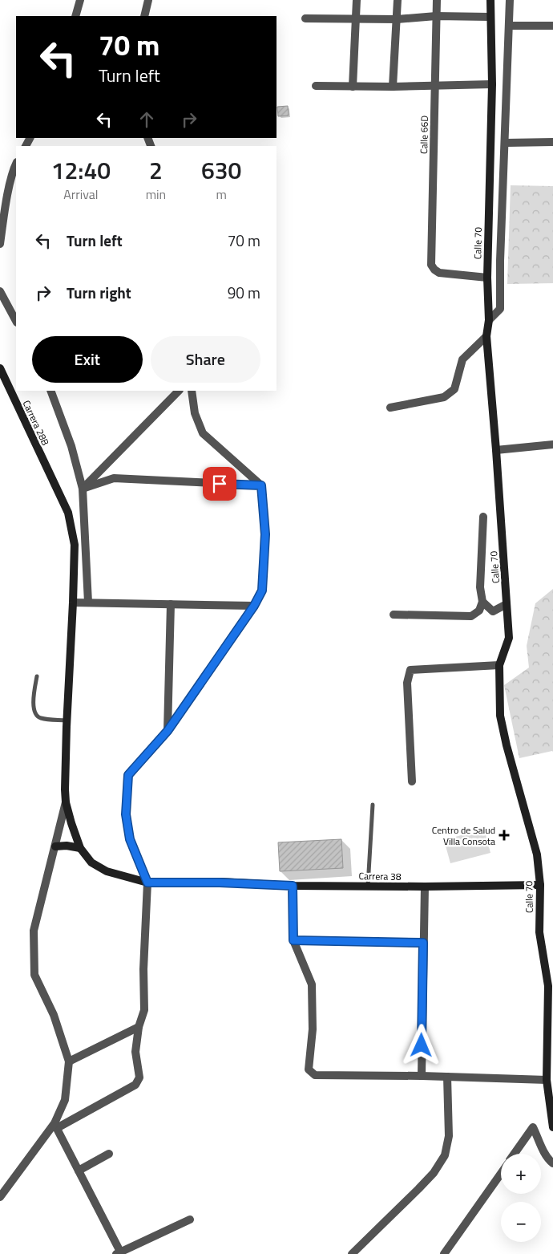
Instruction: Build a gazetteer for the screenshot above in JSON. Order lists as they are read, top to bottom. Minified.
{"streets":{"main road":["Calle 70","Carrera 28B","Carrera 38"],"street":["Calle 66D"]},"crossings":[["Calle 66D","Calle 70"],["Calle 70","Carrera 38"],["Carrera 28B","Carrera 38"]],"places":{"health":["Centro de Salud Villa Consota"]},"page":{"turn":["70 m","Turn left"],"eta":["12:40","Arrival","2","min","630","m"],"list":[{"name":"Turn left","value":"70 m"},{"name":"Turn right","value":"90 m"}],"buttons":["Exit","Share"],"map_buttons":["+","−"]}}
